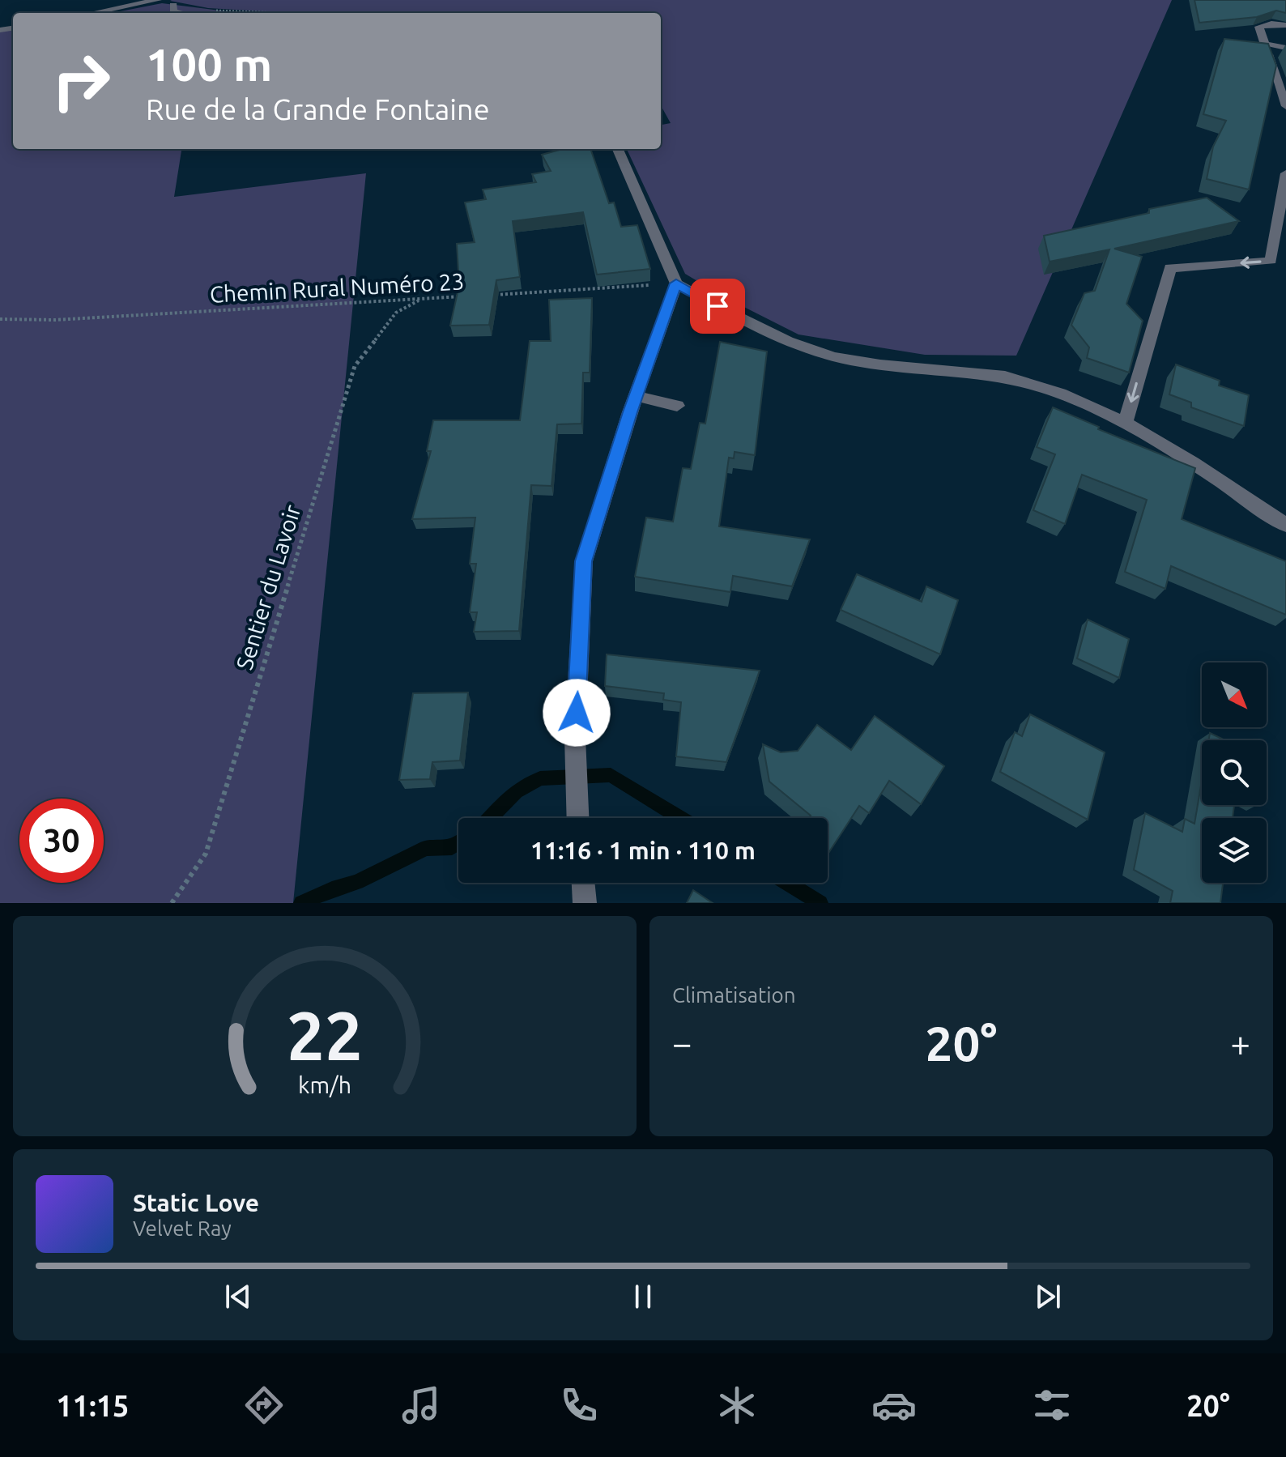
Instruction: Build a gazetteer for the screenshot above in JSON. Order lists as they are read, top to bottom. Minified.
{"streets":{"path":["Chemin Rural Numéro 23","Sentier du Lavoir"]},"crossings":[["Chemin Rural Numéro 23","Sentier du Lavoir"]],"north":"bottom right","page":{"turn":["100 m","Rue de la Grande Fontaine"],"limit":"30","trip":"11:16 · 1 min · 110 m","tile":"Climatisation","heat":["−","20°","+"],"song":["Static Love","Velvet Ray"],"tabs":["11:15","20°"],"gauge":["22","km/h"]}}
